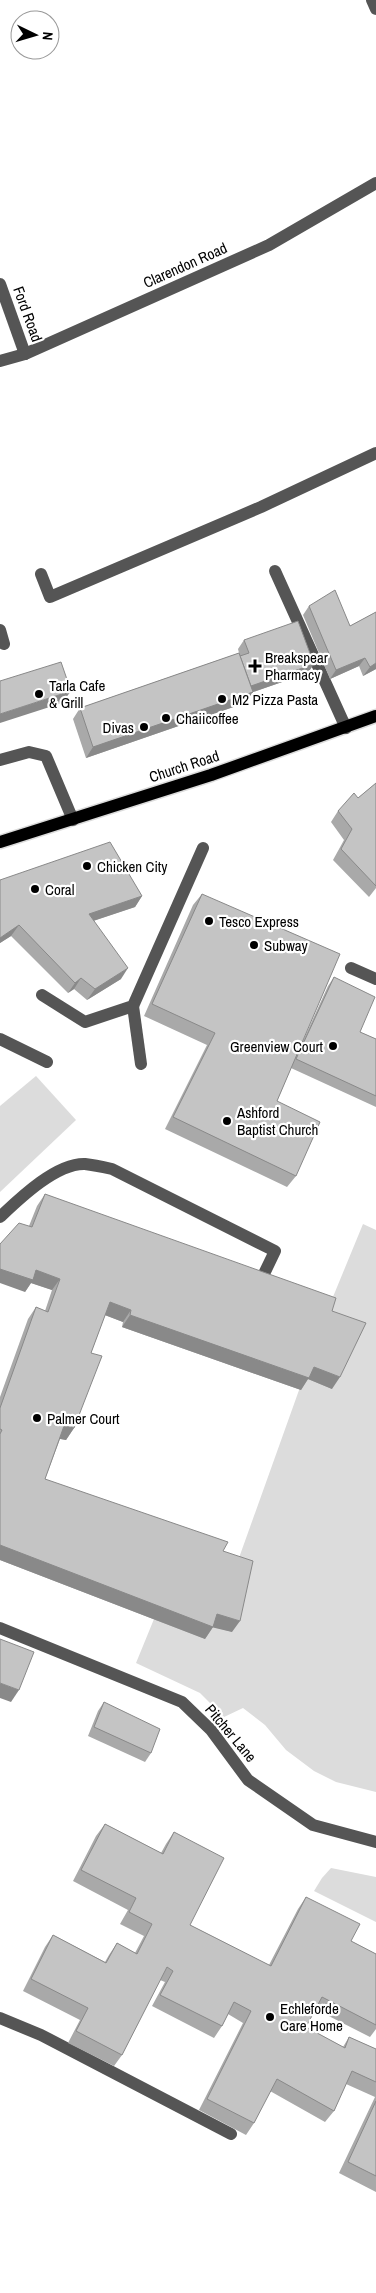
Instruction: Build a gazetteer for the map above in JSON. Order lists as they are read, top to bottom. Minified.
{"streets":{"main road":["Church Road"],"street":["Clarendon Road","Ford Road","Pitcher Lane"]},"crossings":[["Clarendon Road","Ford Road"]],"places":{"health":["Breakspear Pharmacy"],"other":["Tarla Cafe & Grill","M2 Pizza Pasta","Chaiicoffee","Divas","Chicken City","Coral","Tesco Express","Subway","Greenview Court","Ashford Baptist Church","Palmer Court","Echleforde Care Home"]},"north":"right"}
